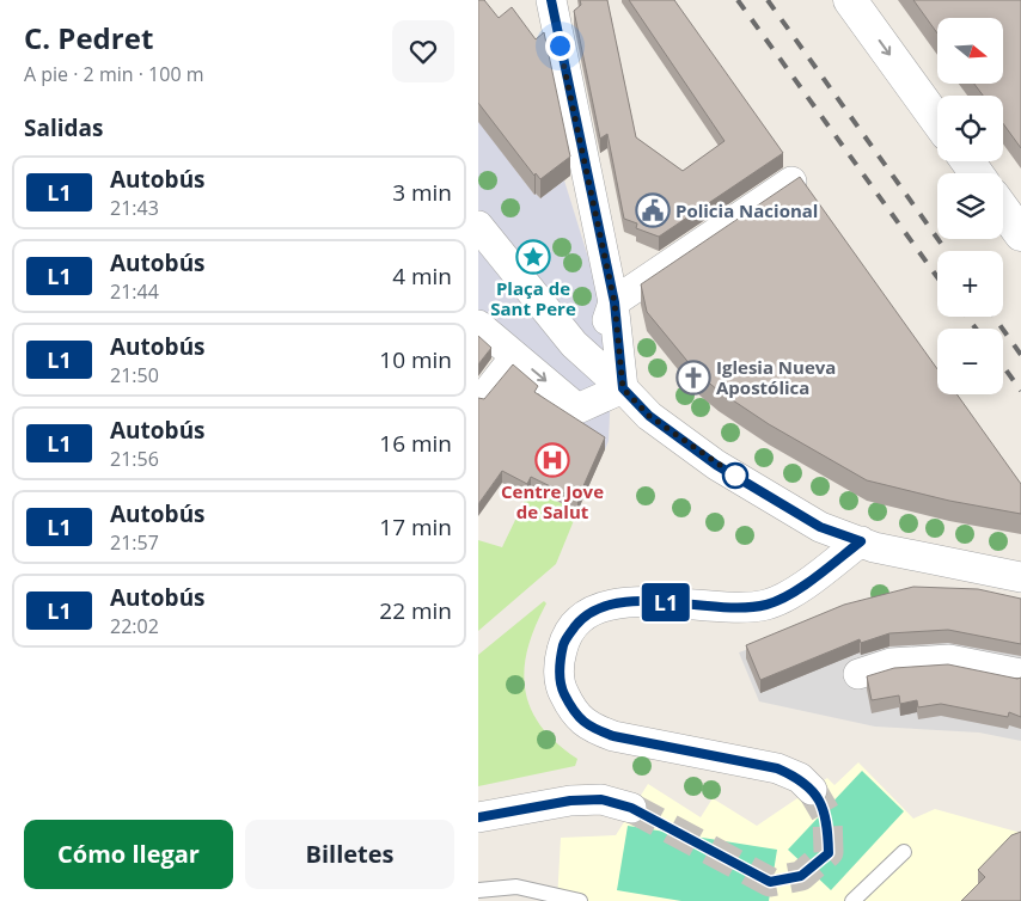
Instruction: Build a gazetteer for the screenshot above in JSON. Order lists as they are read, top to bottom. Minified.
{"places":{"public building":["Policia Nacional"],"place":["Plaça de Sant Pere"],"church":["Iglesia Nueva Apostólica"],"hospital":["Centre Jove de Salut"]},"lines":["bus line L1"],"north":"right","page":{"heading":[["C. Pedret","A pie · 2 min · 100 m"],"Salidas"],"on_map":"L1","map_buttons":["+","−"],"list":[{"mark":"L1","name":"Autobús","note":"21:43","value":"3 min"},{"mark":"L1","name":"Autobús","note":"21:44","value":"4 min"},{"mark":"L1","name":"Autobús","note":"21:50","value":"10 min"},{"mark":"L1","name":"Autobús","note":"21:56","value":"16 min"},{"mark":"L1","name":"Autobús","note":"21:57","value":"17 min"},{"mark":"L1","name":"Autobús","note":"22:02","value":"22 min"}],"buttons":["Cómo llegar","Billetes"]}}
